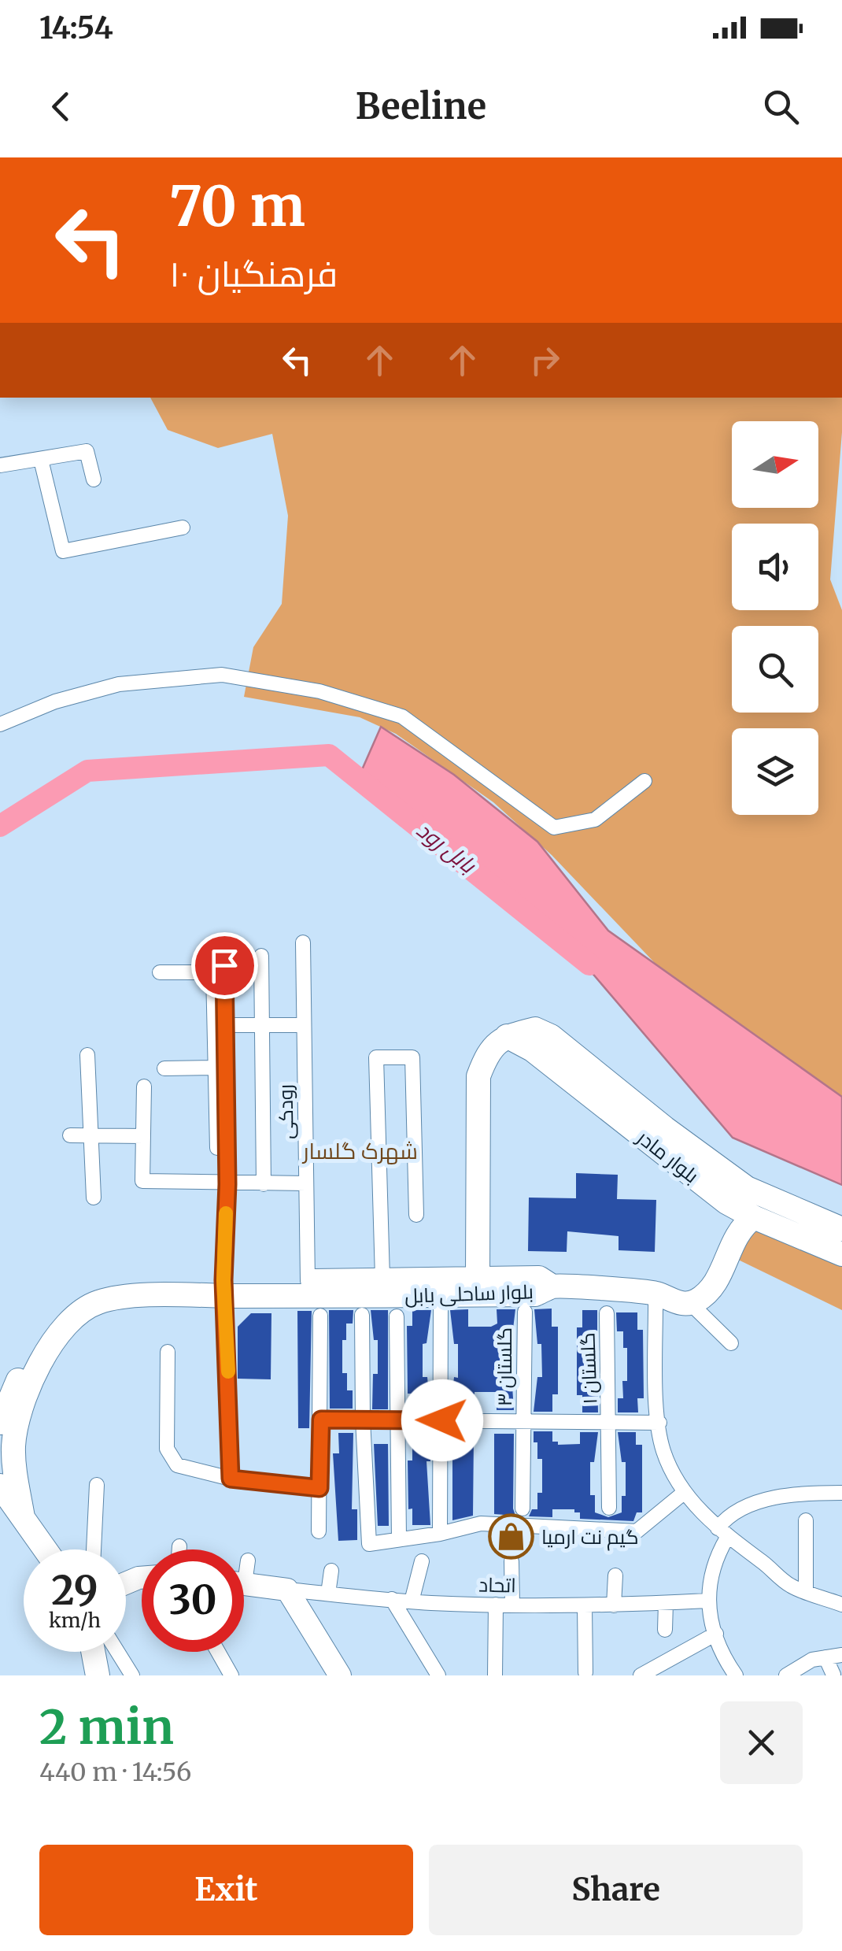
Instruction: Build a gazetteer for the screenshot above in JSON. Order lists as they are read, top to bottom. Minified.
{"streets":{"main road":["بلوار مادر","بلوار ساحلی بابل"],"street":["رودکی","گلستان ۳","گلستان ۱","اتحاد"]},"crossings":[["رودکی","بلوار ساحلی بابل"]],"districts":["شهرک گلسار"],"water":["بابل رود"],"places":{"shop":["گیم نت ارمیا"]},"north":"right","page":{"status":"14:54","header":"Beeline","turn":["70 m","فرهنگیان ۱۰"],"speed":"29 km/h","limit":"30","heading":["2 min","440 m · 14:56"],"buttons":["Exit","Share"]}}
